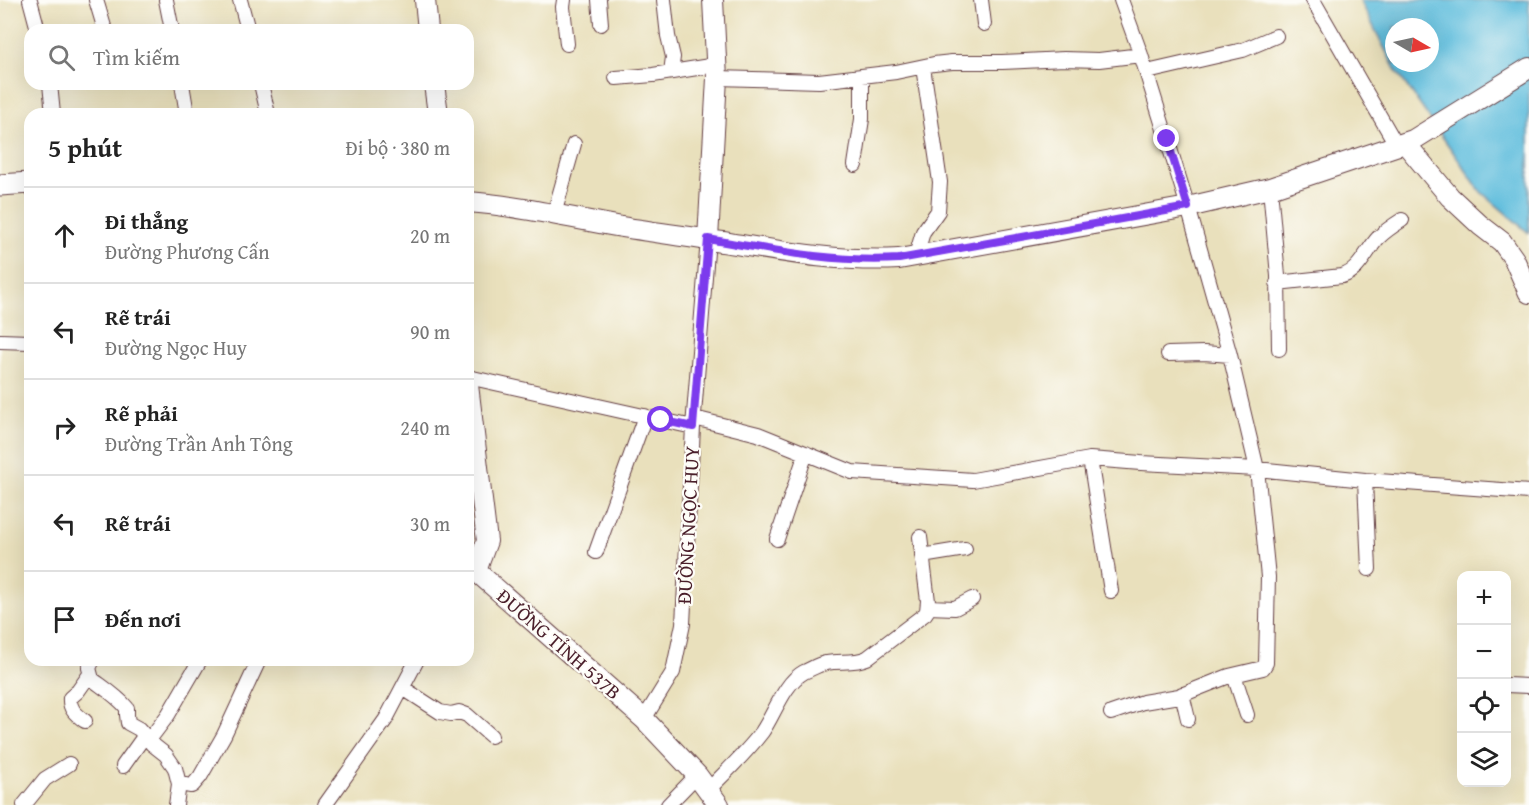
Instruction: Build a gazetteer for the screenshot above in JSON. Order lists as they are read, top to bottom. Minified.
{"streets":{"main road":["ĐƯỜNG NGỌC HUY","ĐƯỜNG TỈNH 537B"]},"crossings":[["ĐƯỜNG NGỌC HUY","ĐƯỜNG TỈNH 537B"]],"north":"right","page":{"search":"Tìm kiếm","heading":["5 phút","Đi bộ · 380 m"],"list":[["Đi thẳng","Đường Phương Cấn","20 m"],["Rẽ trái","Đường Ngọc Huy","90 m"],["Rẽ phải","Đường Trần Anh Tông","240 m"],["Rẽ trái","30 m"],"Đến nơi"],"map_buttons":["+","−"]}}
